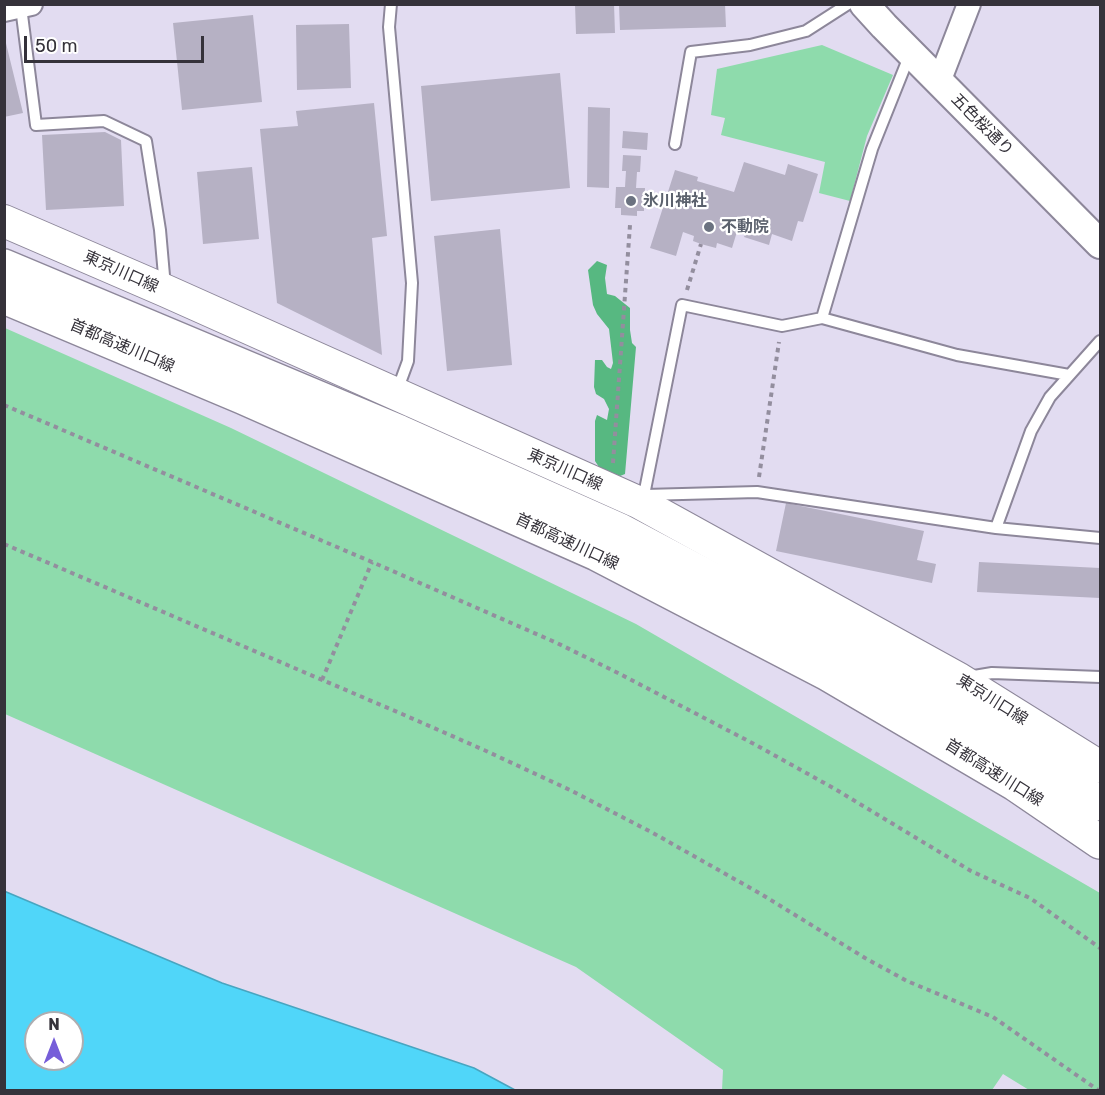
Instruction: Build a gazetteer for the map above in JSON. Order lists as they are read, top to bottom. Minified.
{"streets":{"highway":["首都高速川口線"],"main road":["東京川口線"],"street":["五色桜通り"]},"places":["氷川神社","不動院"],"scale_bar":"50 m","north":"top"}
